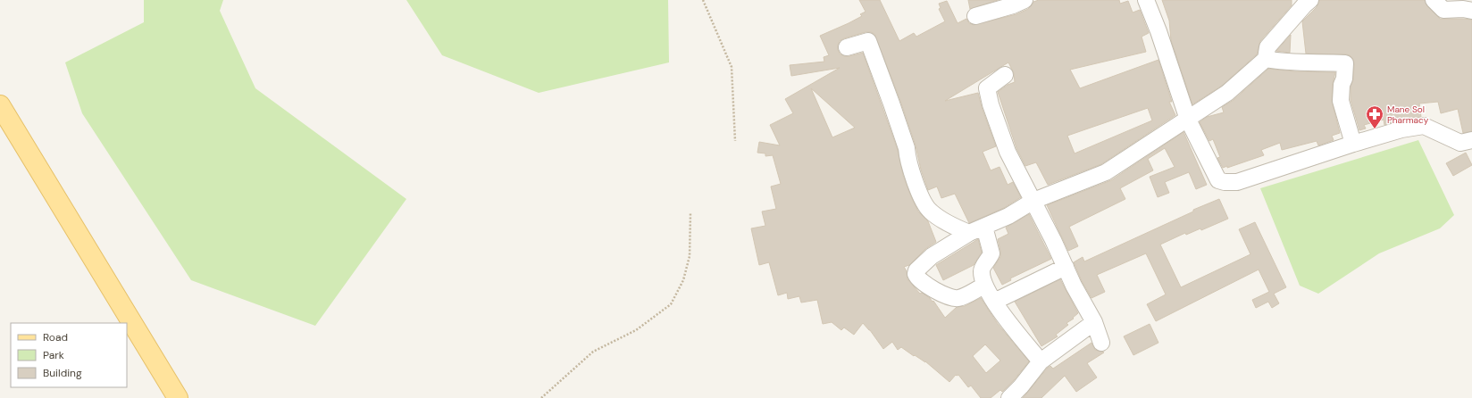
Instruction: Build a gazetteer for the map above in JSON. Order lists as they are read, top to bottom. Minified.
{"places":{"pharmacy":["Mane Sol Pharmacy"]},"legend":["Road","Park","Building"]}
